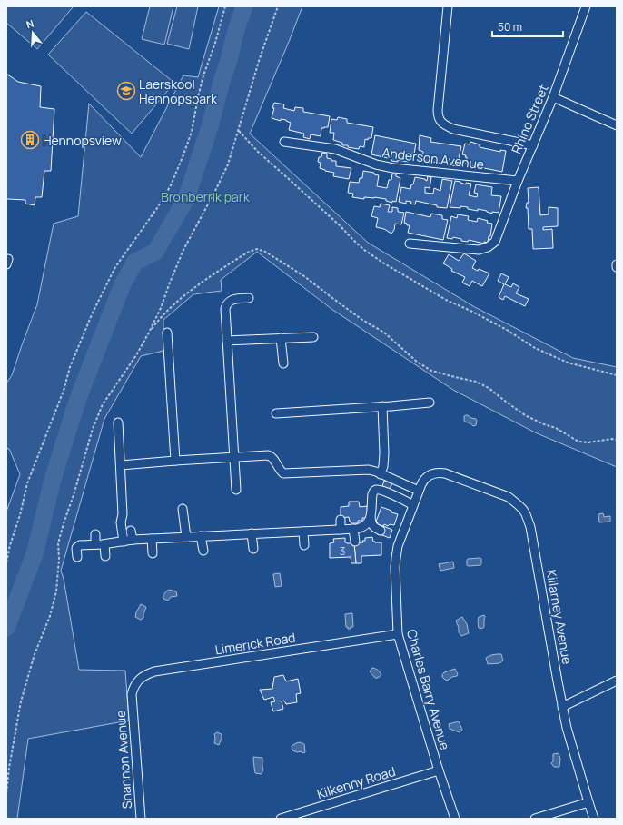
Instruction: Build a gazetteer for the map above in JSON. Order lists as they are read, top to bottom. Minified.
{"streets":{"street":["Rhino Street","Anderson Avenue","Killarney Avenue","Limerick Road","Charles Barry Avenue","Shannon Avenue","Kilkenny Road"]},"crossings":[["Rhino Street","Anderson Avenue"],["Killarney Avenue","Charles Barry Avenue"],["Limerick Road","Charles Barry Avenue"],["Limerick Road","Shannon Avenue"],["Charles Barry Avenue","Kilkenny Road"]],"parks":["Bronberrik park"],"places":{"school or university":["Laerskool Hennopspark"],"building":["Hennopsview"]},"house_numbers":["3"],"scale_bar":"50 m","north":"top"}
